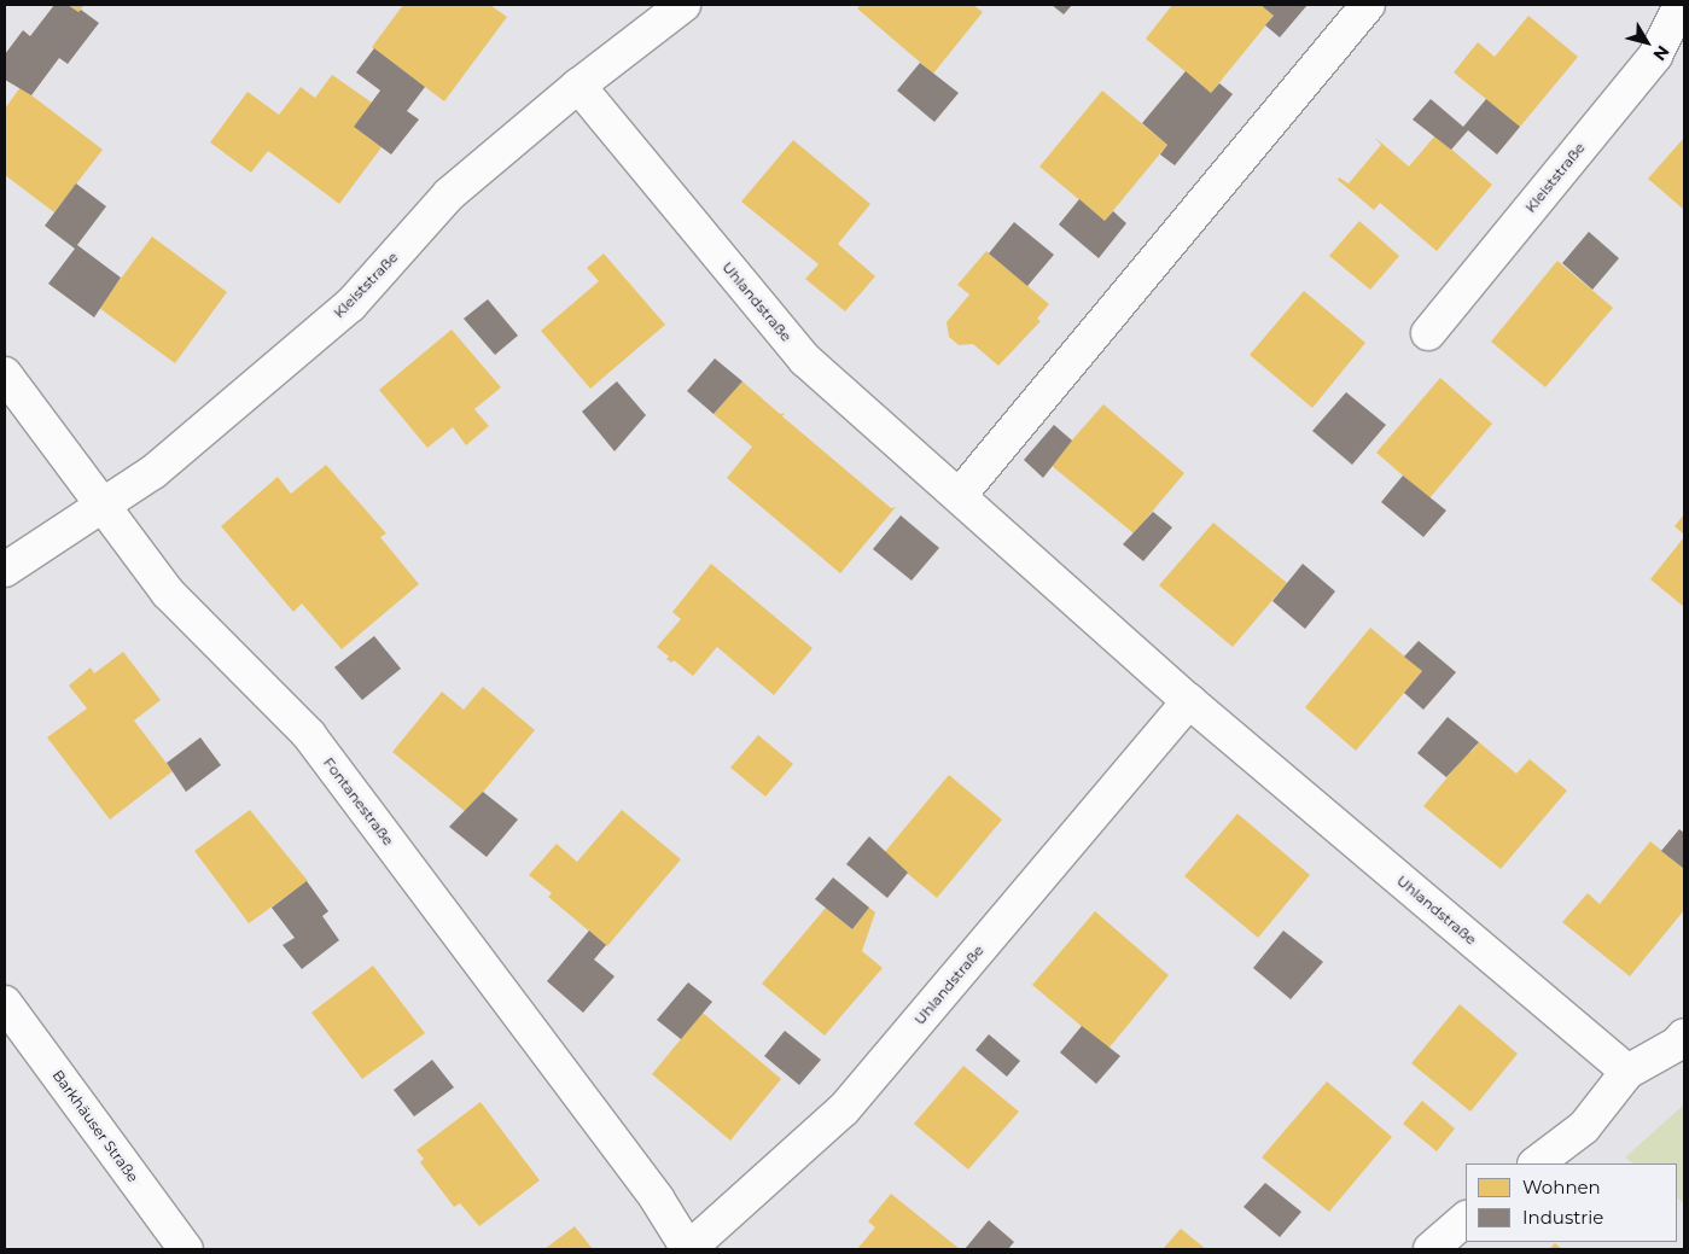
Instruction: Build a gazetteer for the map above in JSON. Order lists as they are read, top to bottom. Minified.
{"streets":{"street":["Kleiststraße","Uhlandstraße","Fontanestraße","Barkhäuser Straße"]},"crossings":[["Kleiststraße","Uhlandstraße"],["Kleiststraße","Fontanestraße"],["Uhlandstraße","Fontanestraße"]],"legend":["Wohnen","Industrie"],"north":"bottom right"}
